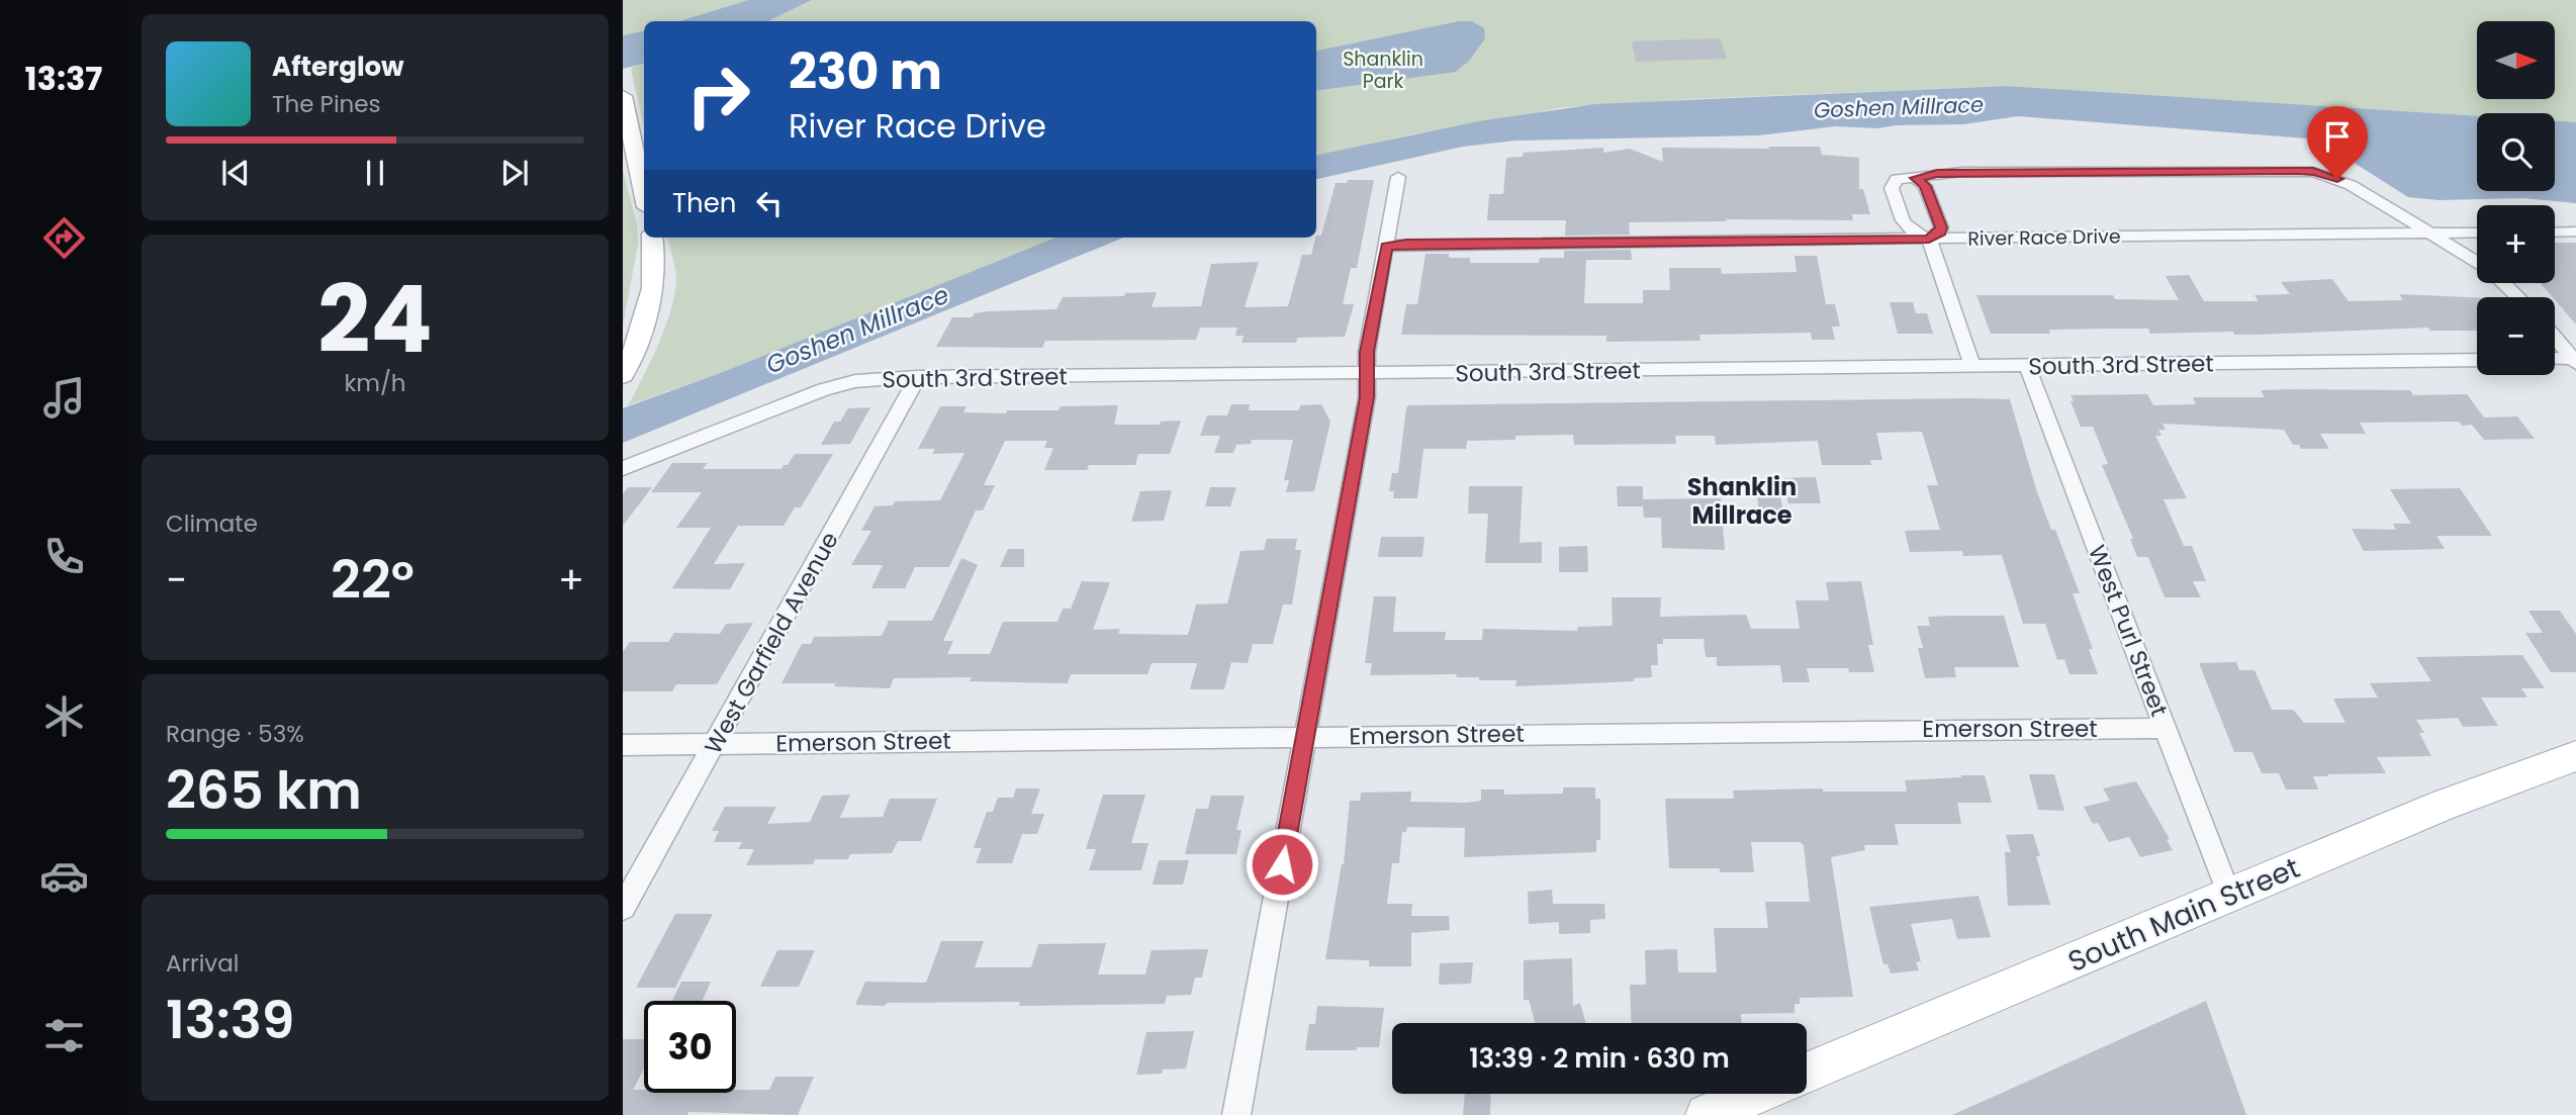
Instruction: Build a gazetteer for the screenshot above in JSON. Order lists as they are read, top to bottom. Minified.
{"streets":{"main road":["South Main Street"],"street":["River Race Drive","South 3rd Street","West Purl Street","West Garfield Avenue","Emerson Street"]},"crossings":[["South 3rd Street","West Purl Street"],["South 3rd Street","West Garfield Avenue"],["West Purl Street","Emerson Street"],["West Purl Street","South Main Street"],["West Garfield Avenue","Emerson Street"]],"districts":["Shanklin Millrace"],"water":["Goshen Millrace"],"parks":["Shanklin Park"],"north":"right","page":{"tabs":"13:37","map_buttons":["+","−"],"turn":["230 m","River Race Drive"],"song":["Afterglow","The Pines"],"then":"Then","tile":[["24","km/h"],"Climate",["Range · 53%","265 km"],["Arrival","13:39"]],"heat":["−","22°","+"],"limit":"30","trip":"13:39 · 2 min · 630 m"}}
